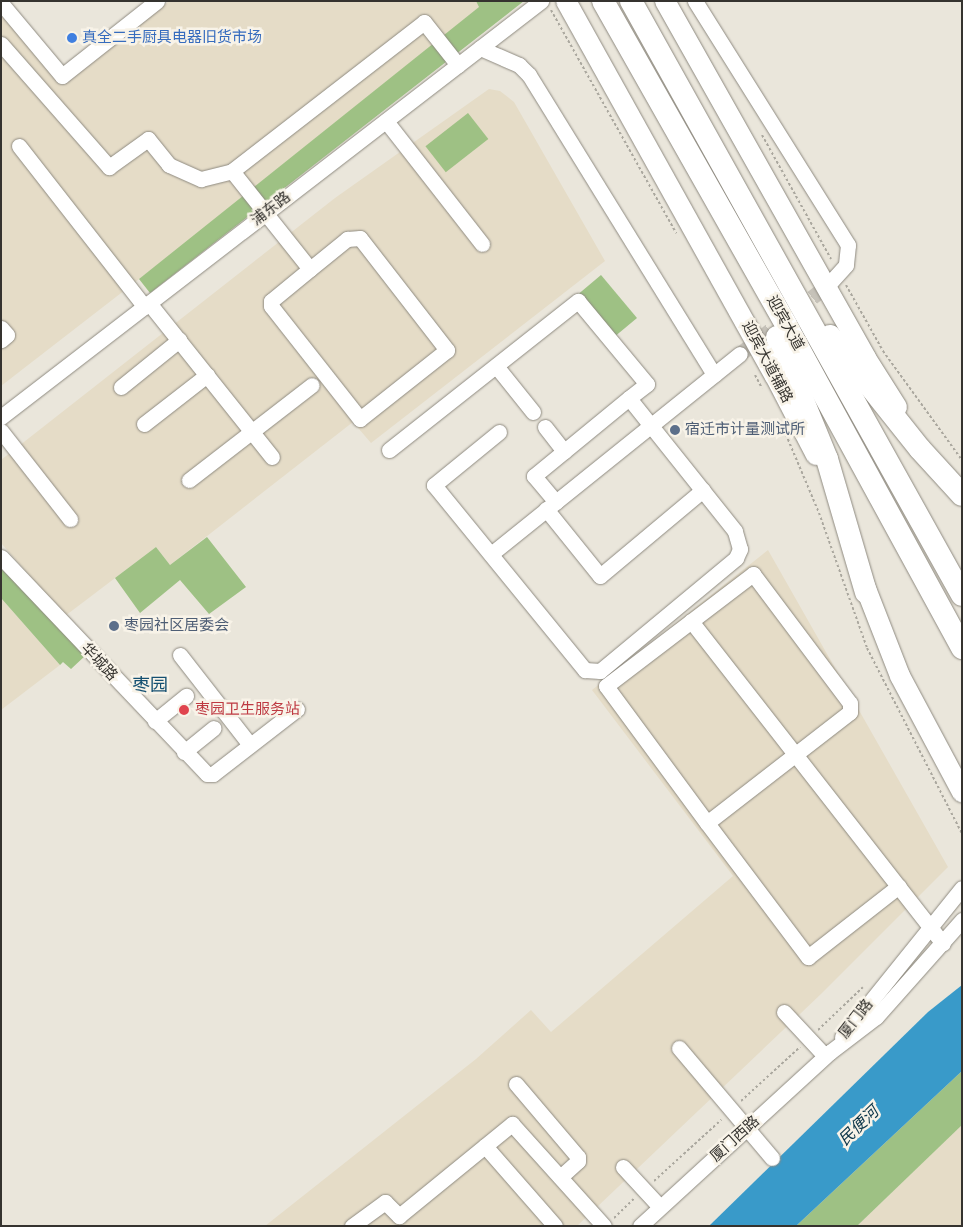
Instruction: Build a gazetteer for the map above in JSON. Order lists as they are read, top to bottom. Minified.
{"streets":{"highway":["迎宾大道"],"main road":["迎宾大道辅路"],"street":["浦东路","华城路","厦门路","厦门西路"]},"crossings":[["厦门路","厦门西路"]],"districts":["枣园"],"water":["民便河"],"places":["真全二手厨具电器旧货市场","宿迁市计量测试所","枣园社区居委会","枣园卫生服务站"]}
